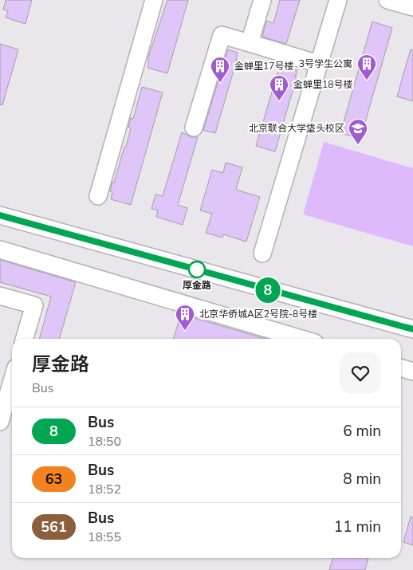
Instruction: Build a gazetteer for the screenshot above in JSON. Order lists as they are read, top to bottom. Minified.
{"places":{"building":["3号学生公寓","金蝉里17号楼","金蝉里18号楼","北京华侨城A区2号院-8号楼"],"school or university":["北京联合大学垡头校区"],"other":["厚金路"]},"lines":["bus line 8"],"page":{"on_map":"8","heading":["厚金路","Bus"],"list":[{"mark":"8","name":"Bus","note":"18:50","value":"6 min"},{"mark":"63","name":"Bus","note":"18:52","value":"8 min"},{"mark":"561","name":"Bus","note":"18:55","value":"11 min"}]}}
